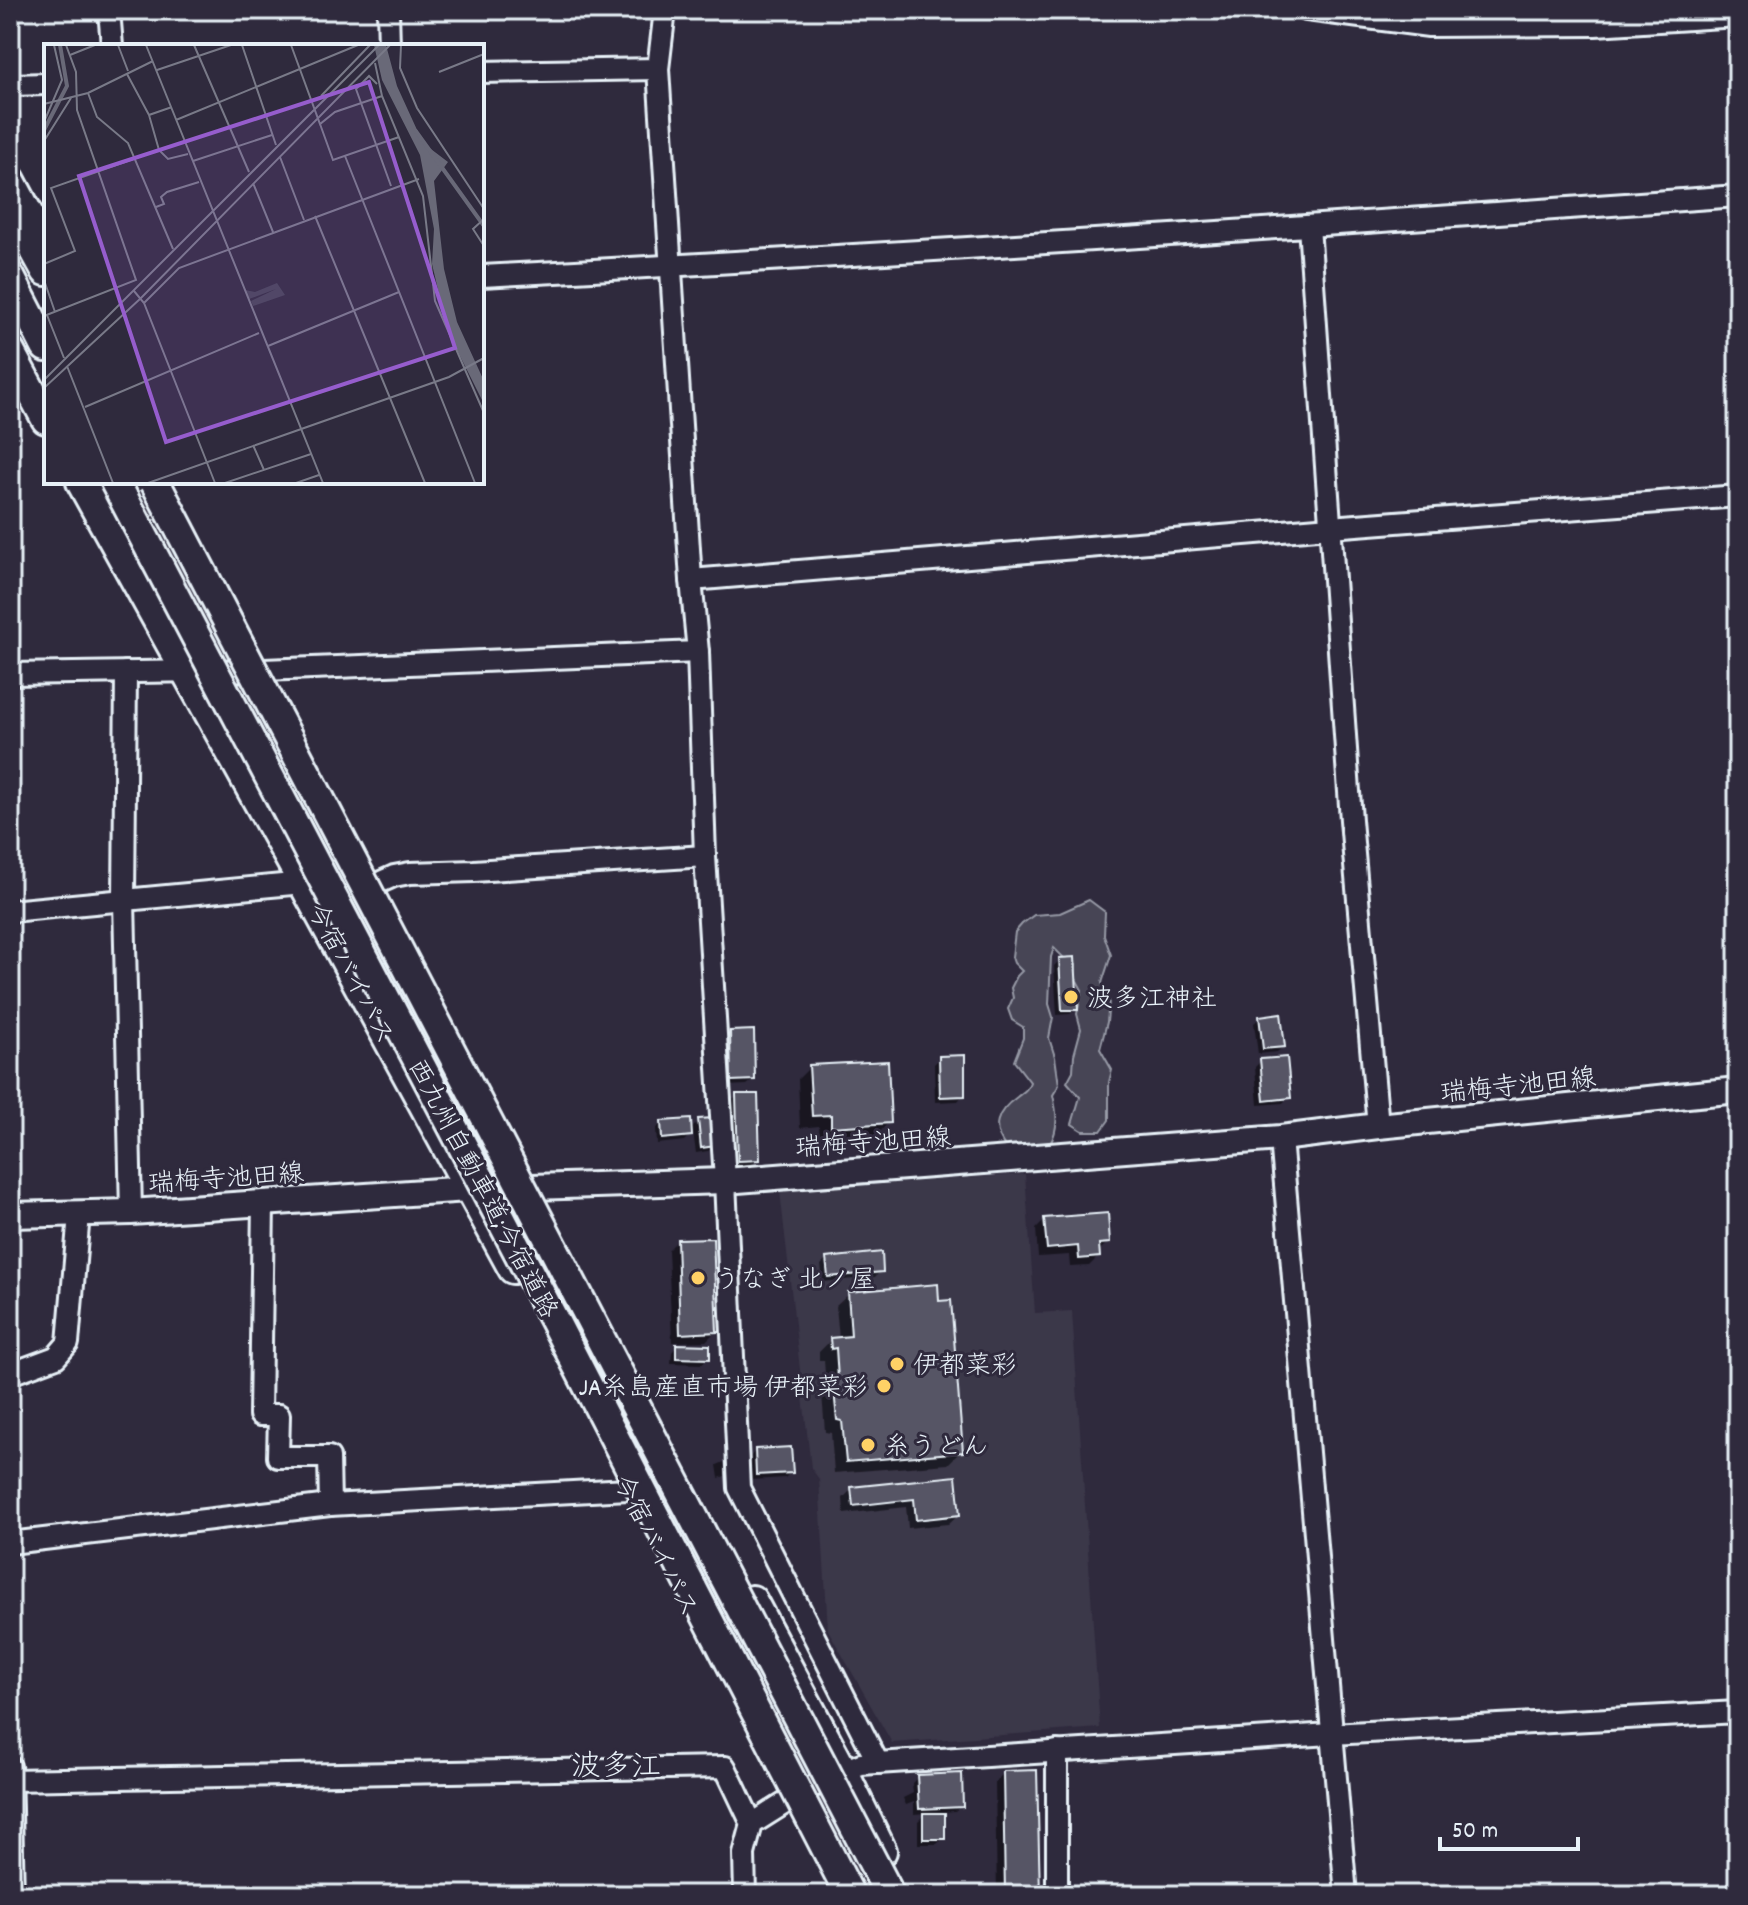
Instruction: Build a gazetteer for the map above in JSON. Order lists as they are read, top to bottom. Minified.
{"streets":{"highway":["今宿バイパス","西九州自動車道;今宿道路"],"main road":["瑞梅寺池田線"]},"crossings":[["今宿バイパス","瑞梅寺池田線"]],"districts":["波多江"],"places":["波多江神社","うなぎ 北ノ屋","伊都菜彩","JA糸島産直市場 伊都菜彩","糸うどん"],"scale_bar":"50 m"}
